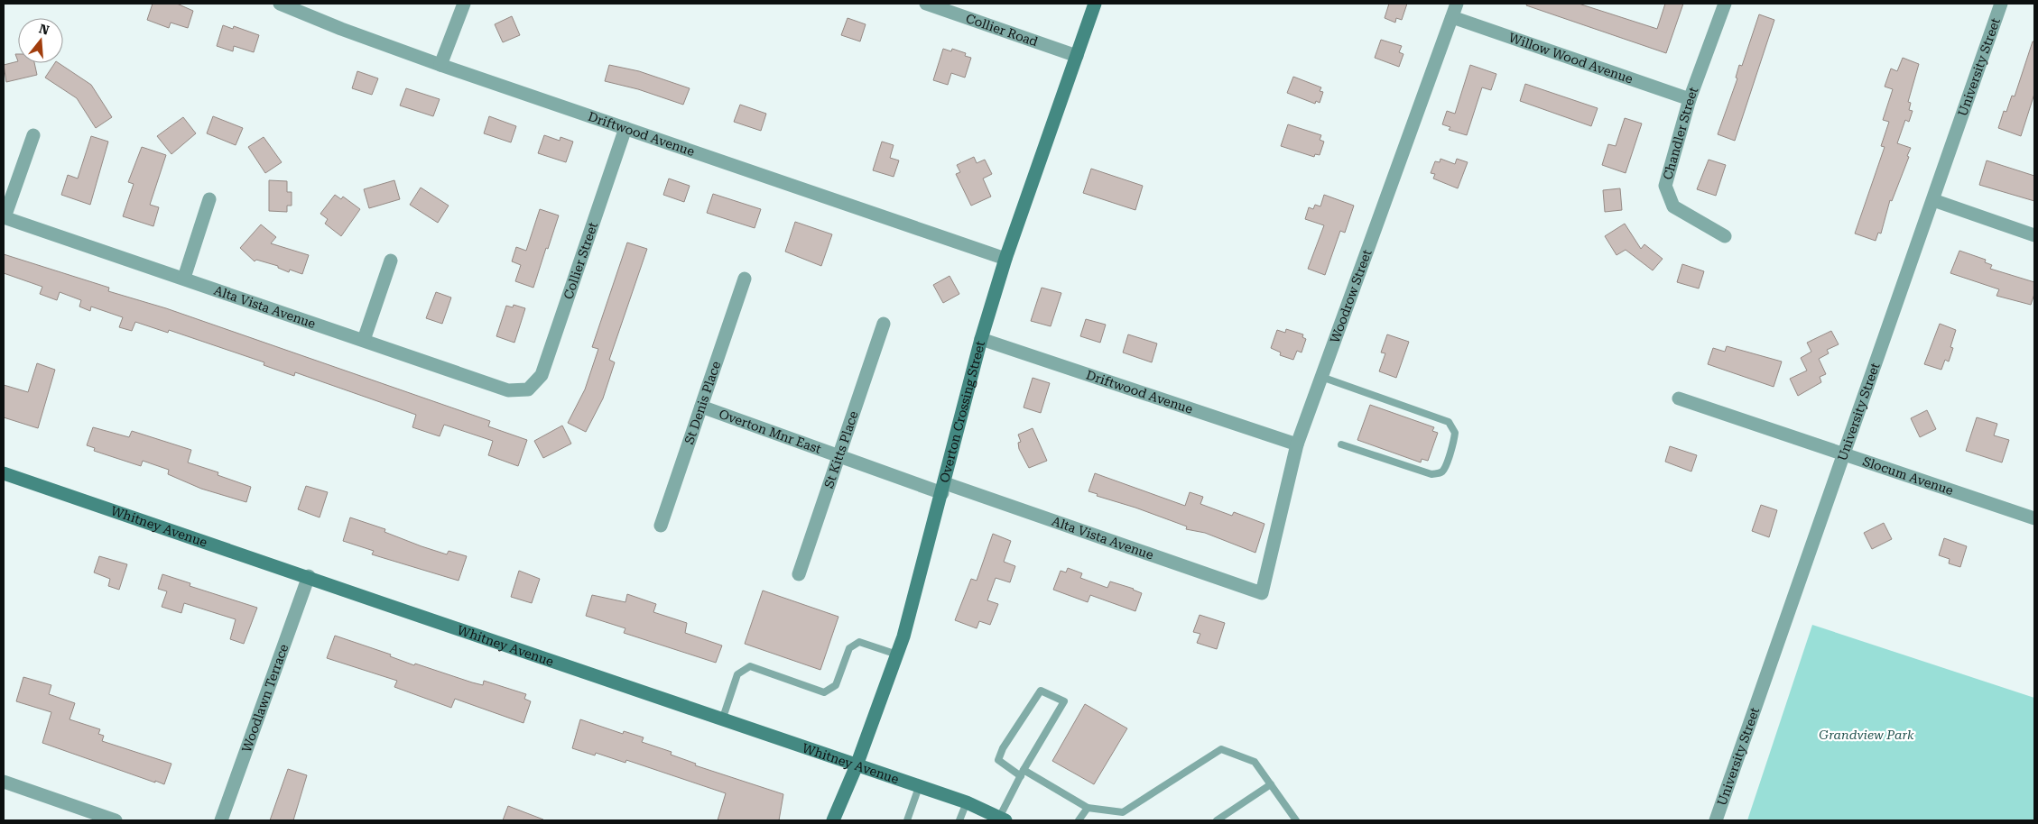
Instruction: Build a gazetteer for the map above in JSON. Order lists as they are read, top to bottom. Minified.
{"streets":{"main road":["Overton Crossing Street","Whitney Avenue"],"street":["Collier Road","Willow Wood Avenue","University Street","Driftwood Avenue","Chandler Street","Collier Street","Woodrow Street","Alta Vista Avenue","St Denis Place","Overton Mnr East","St Kitts Place","Slocum Avenue","Woodlawn Terrace"]},"crossings":[["Collier Road","Overton Crossing Street"],["Willow Wood Avenue","Chandler Street"],["Willow Wood Avenue","Woodrow Street"],["University Street","Slocum Avenue"],["Driftwood Avenue","Collier Street"],["Driftwood Avenue","Woodrow Street"],["Driftwood Avenue","Overton Crossing Street"],["Collier Street","Alta Vista Avenue"],["Woodrow Street","Alta Vista Avenue"],["Alta Vista Avenue","Overton Crossing Street"],["Alta Vista Avenue","Overton Mnr East"],["St Denis Place","Overton Mnr East"],["Overton Crossing Street","Overton Mnr East"],["Overton Crossing Street","Whitney Avenue"],["Overton Mnr East","St Kitts Place"],["Whitney Avenue","Woodlawn Terrace"]],"parks":["Grandview Park"],"north":"top"}
